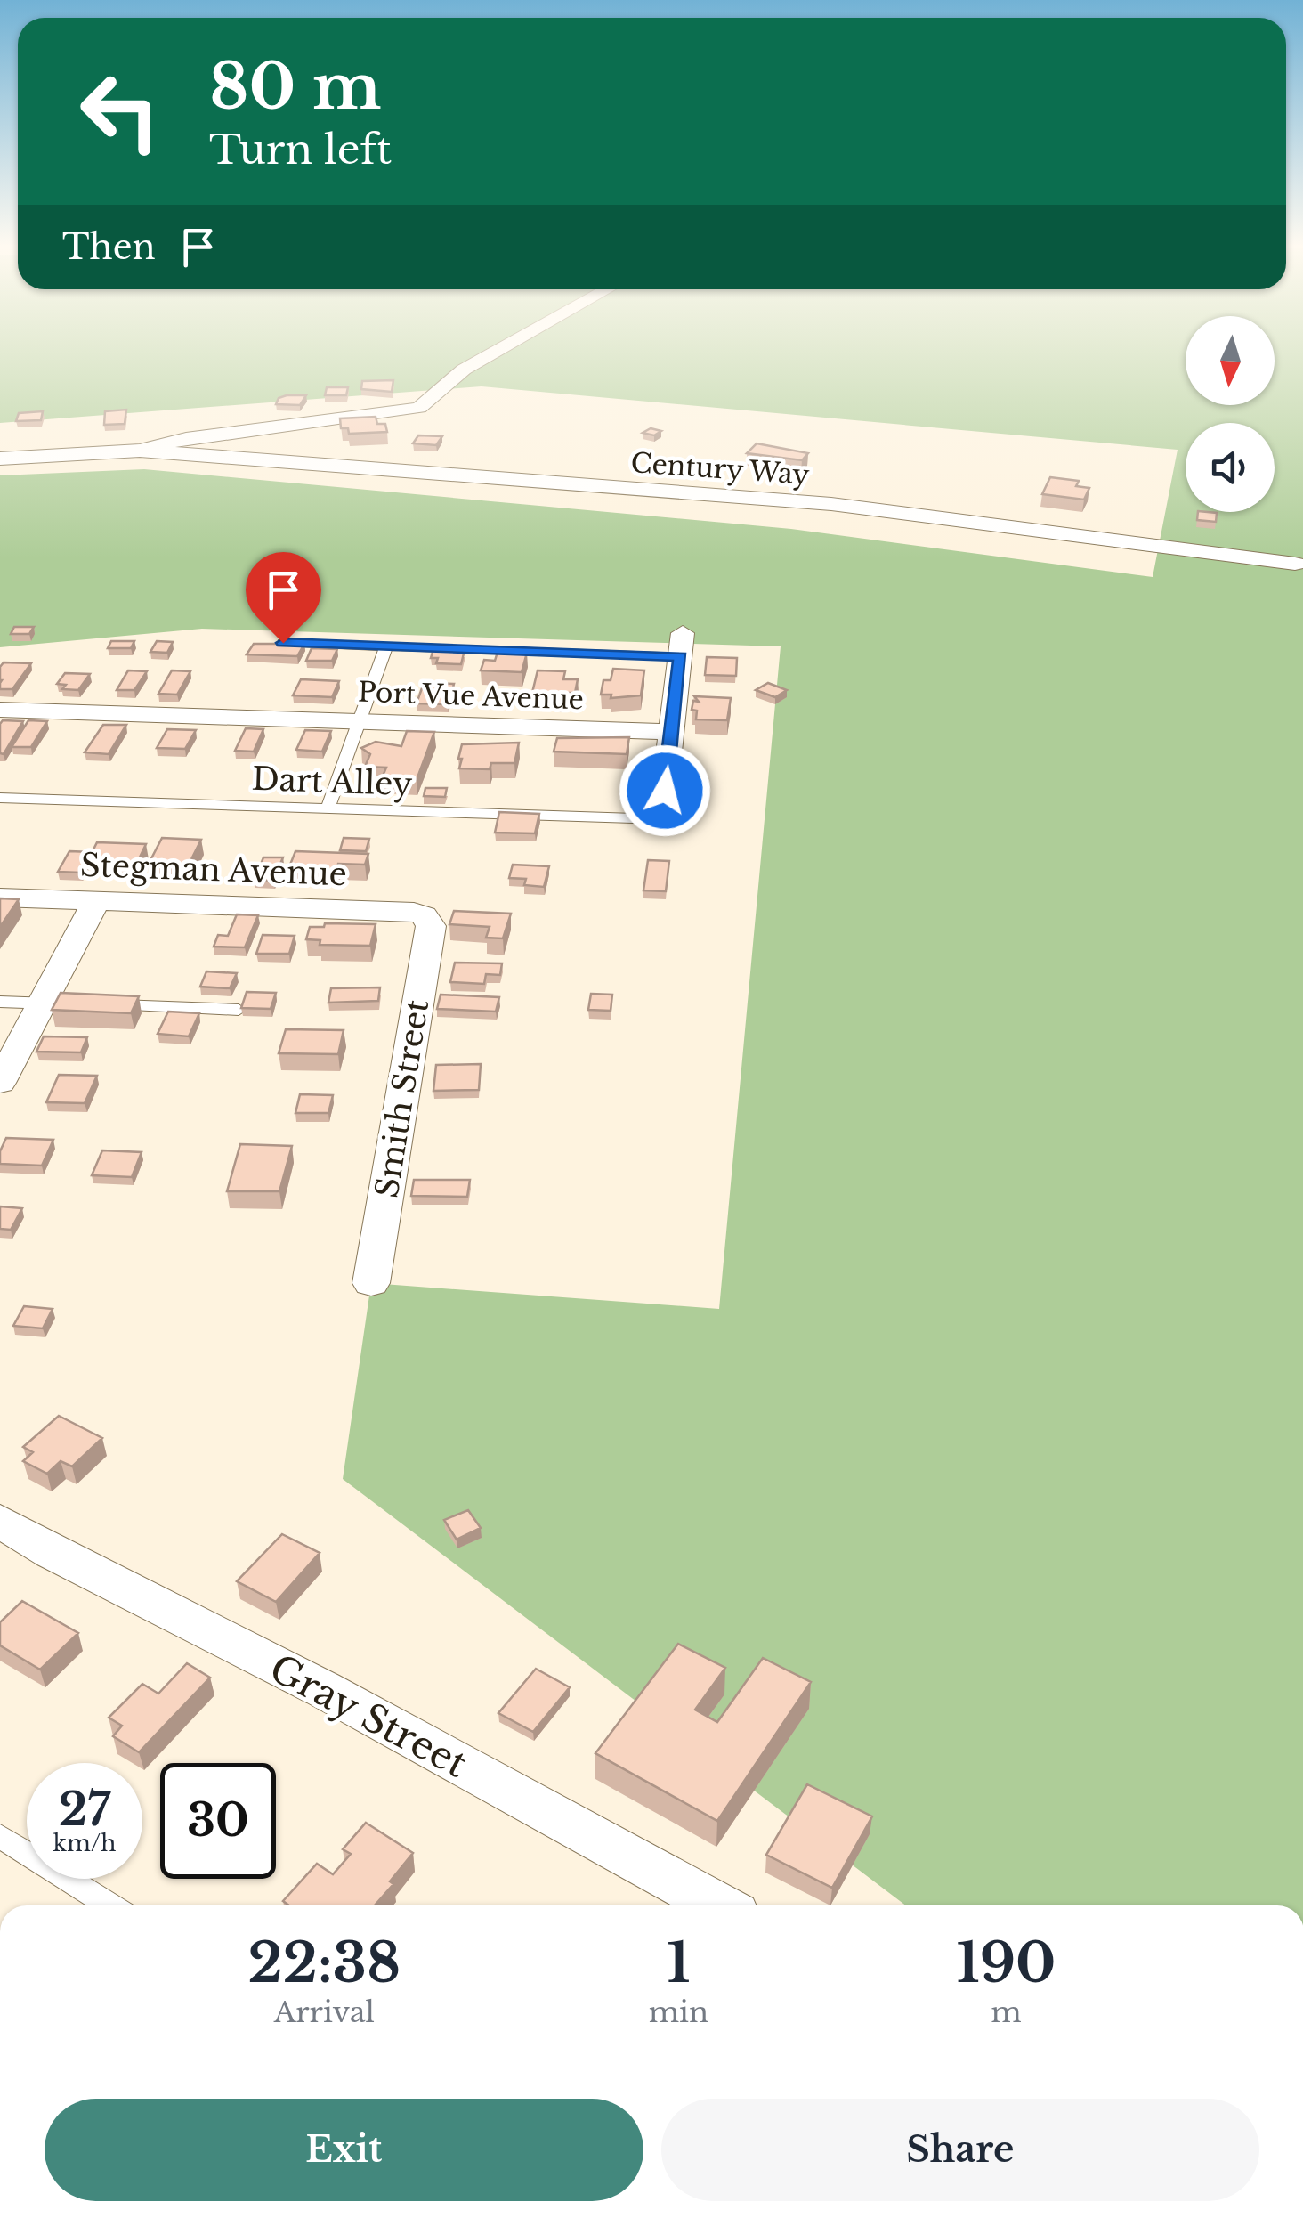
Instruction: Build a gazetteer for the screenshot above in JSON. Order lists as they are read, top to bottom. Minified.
{"streets":{"street":["Century Way","Port Vue Avenue","Stegman Avenue","Smith Street","Gray Street"],"lane":["Dart Alley"]},"crossings":[["Stegman Avenue","Smith Street"]],"north":"bottom","page":{"turn":["80 m","Turn left"],"then":"Then","speed":"27 km/h","limit":"30","eta":["22:38","Arrival","1","min","190","m"],"buttons":["Exit","Share"]}}
